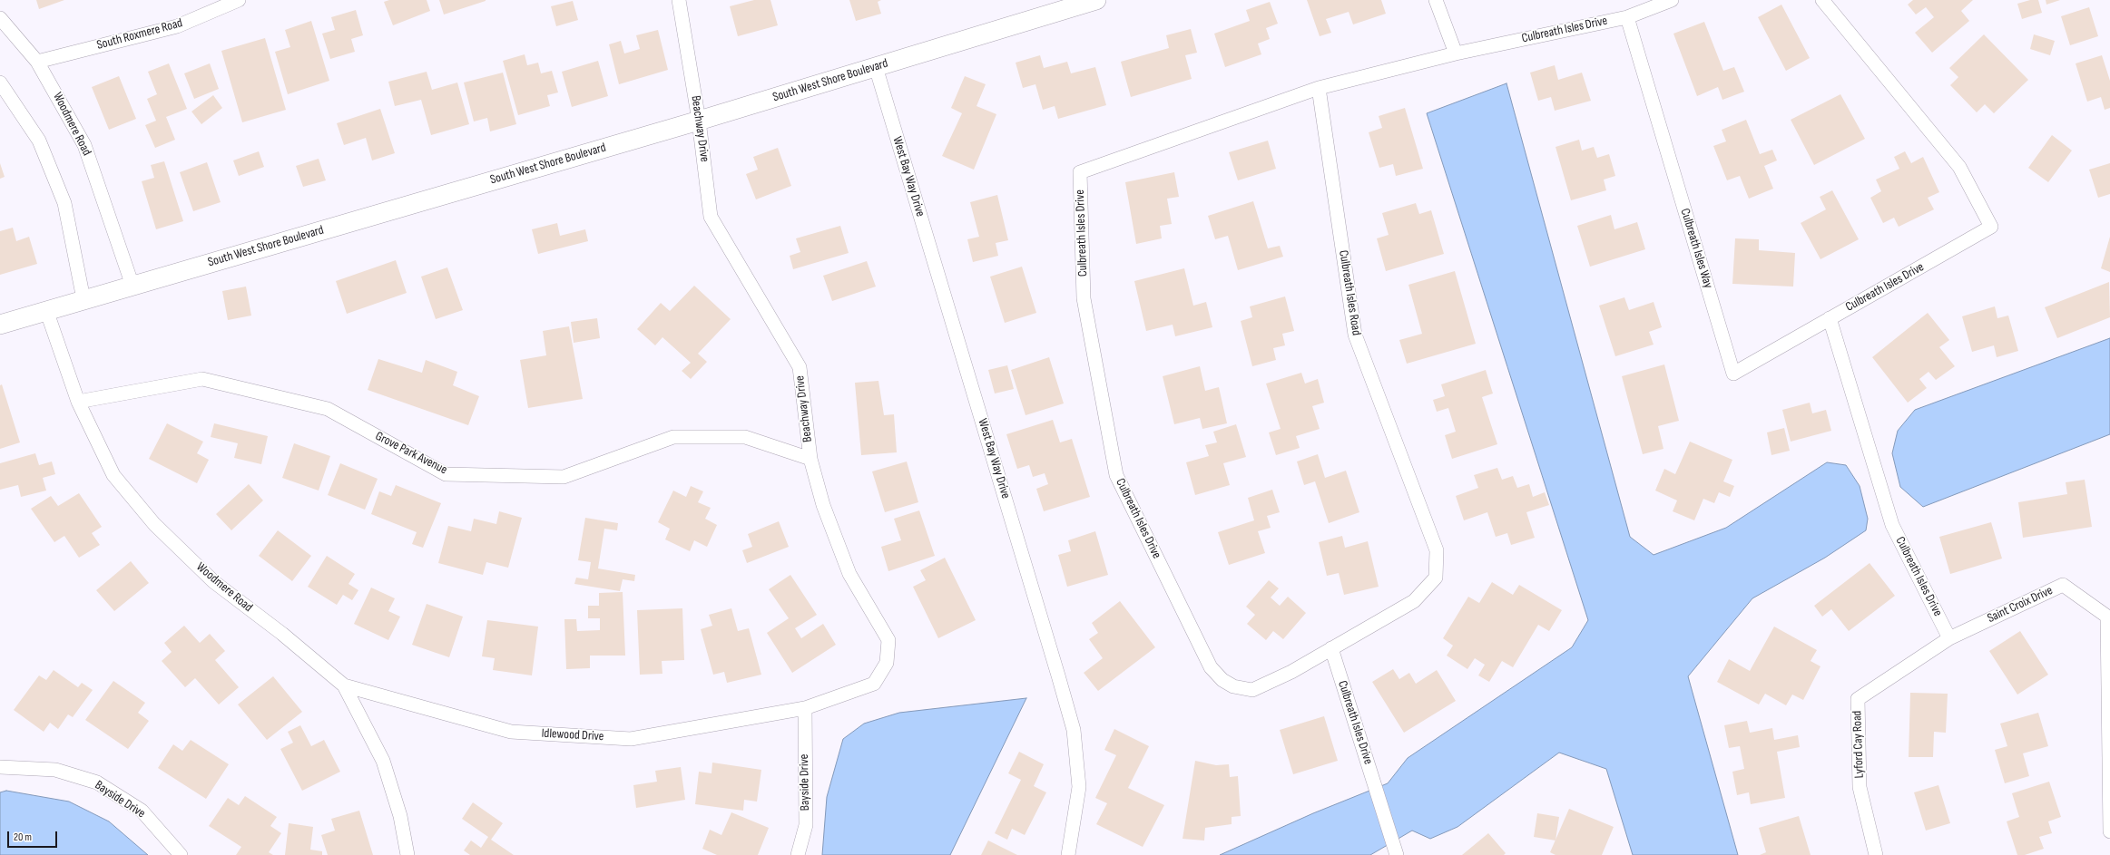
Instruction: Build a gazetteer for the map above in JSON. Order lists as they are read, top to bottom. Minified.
{"streets":{"street":["Culbreath Isles Drive","South Roxmere Road","South West Shore Boulevard","Woodmere Road","Beachway Drive","West Bay Way Drive","Culbreath Isles Way","Culbreath Isles Road","Grove Park Avenue","Saint Croix Drive","Idlewood Drive","Lyford Cay Road","Bayside Drive"]},"crossings":[["Culbreath Isles Drive","Culbreath Isles Way"],["Culbreath Isles Drive","Culbreath Isles Road"],["Culbreath Isles Drive","Saint Croix Drive"],["Culbreath Isles Drive","Lyford Cay Road"],["South Roxmere Road","Woodmere Road"],["South West Shore Boulevard","Woodmere Road"],["South West Shore Boulevard","Beachway Drive"],["South West Shore Boulevard","West Bay Way Drive"],["Woodmere Road","Grove Park Avenue"],["Woodmere Road","Idlewood Drive"],["Beachway Drive","Grove Park Avenue"],["Beachway Drive","Idlewood Drive"],["Beachway Drive","Bayside Drive"],["Saint Croix Drive","Lyford Cay Road"],["Idlewood Drive","Bayside Drive"]],"scale_bar":"20 m"}
